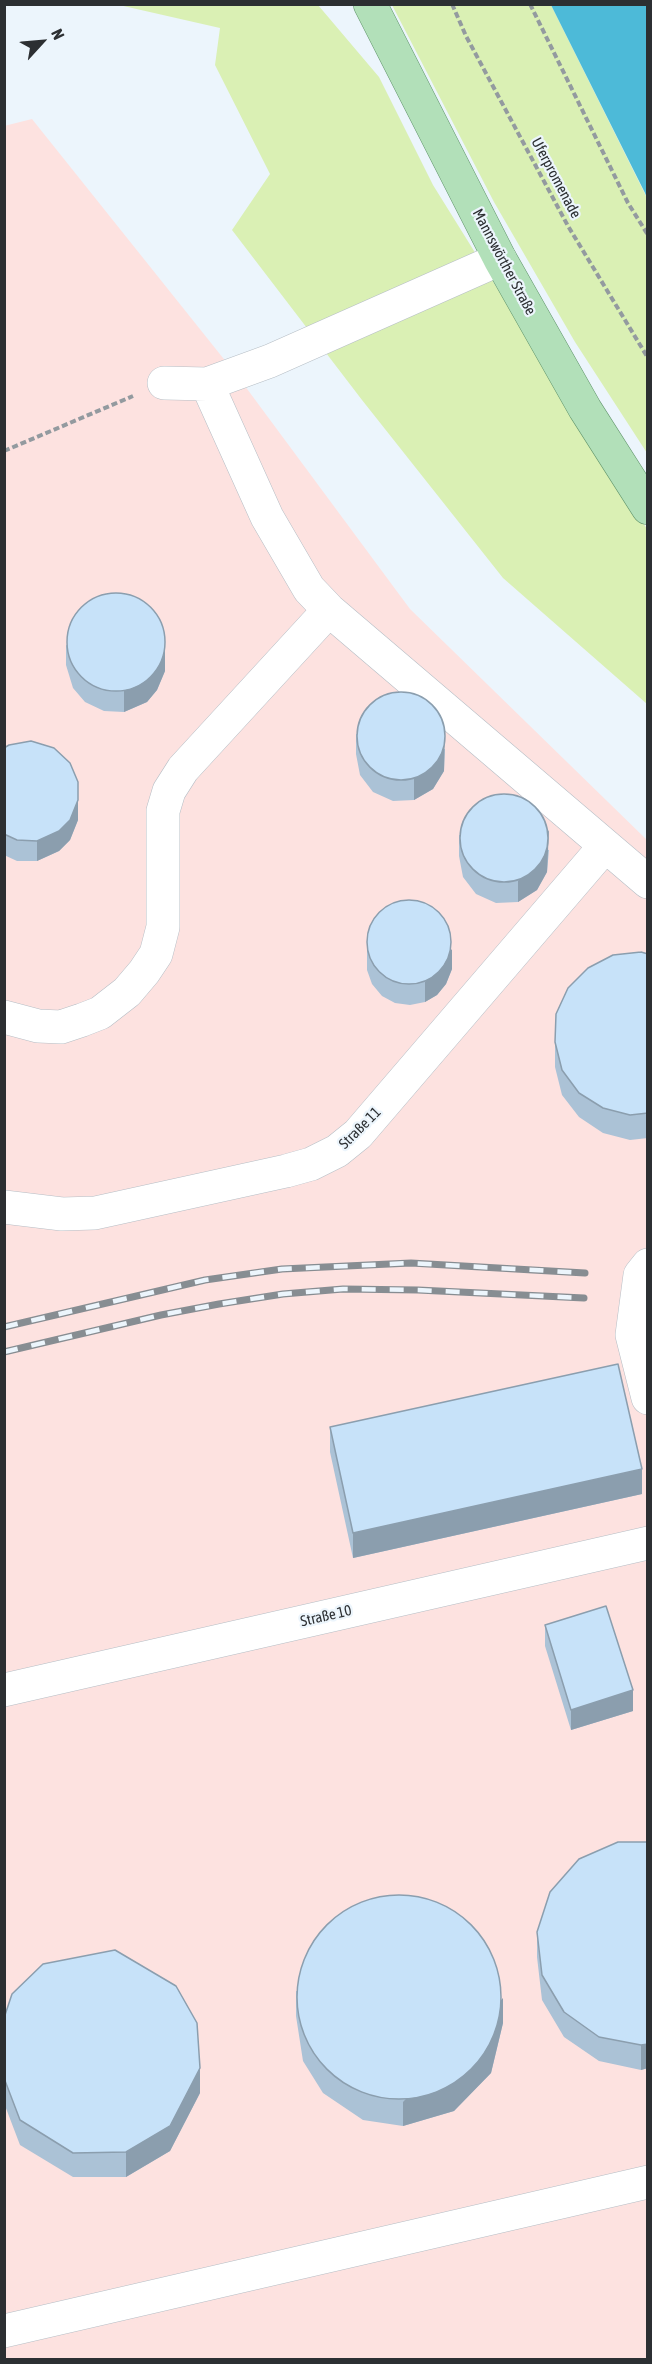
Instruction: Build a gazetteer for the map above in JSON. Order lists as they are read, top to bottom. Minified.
{"streets":{"main road":["Mannswörther Straße"],"street":["Straße 11","Straße 10"],"path":["Uferpromenade"]},"north":"top right"}
